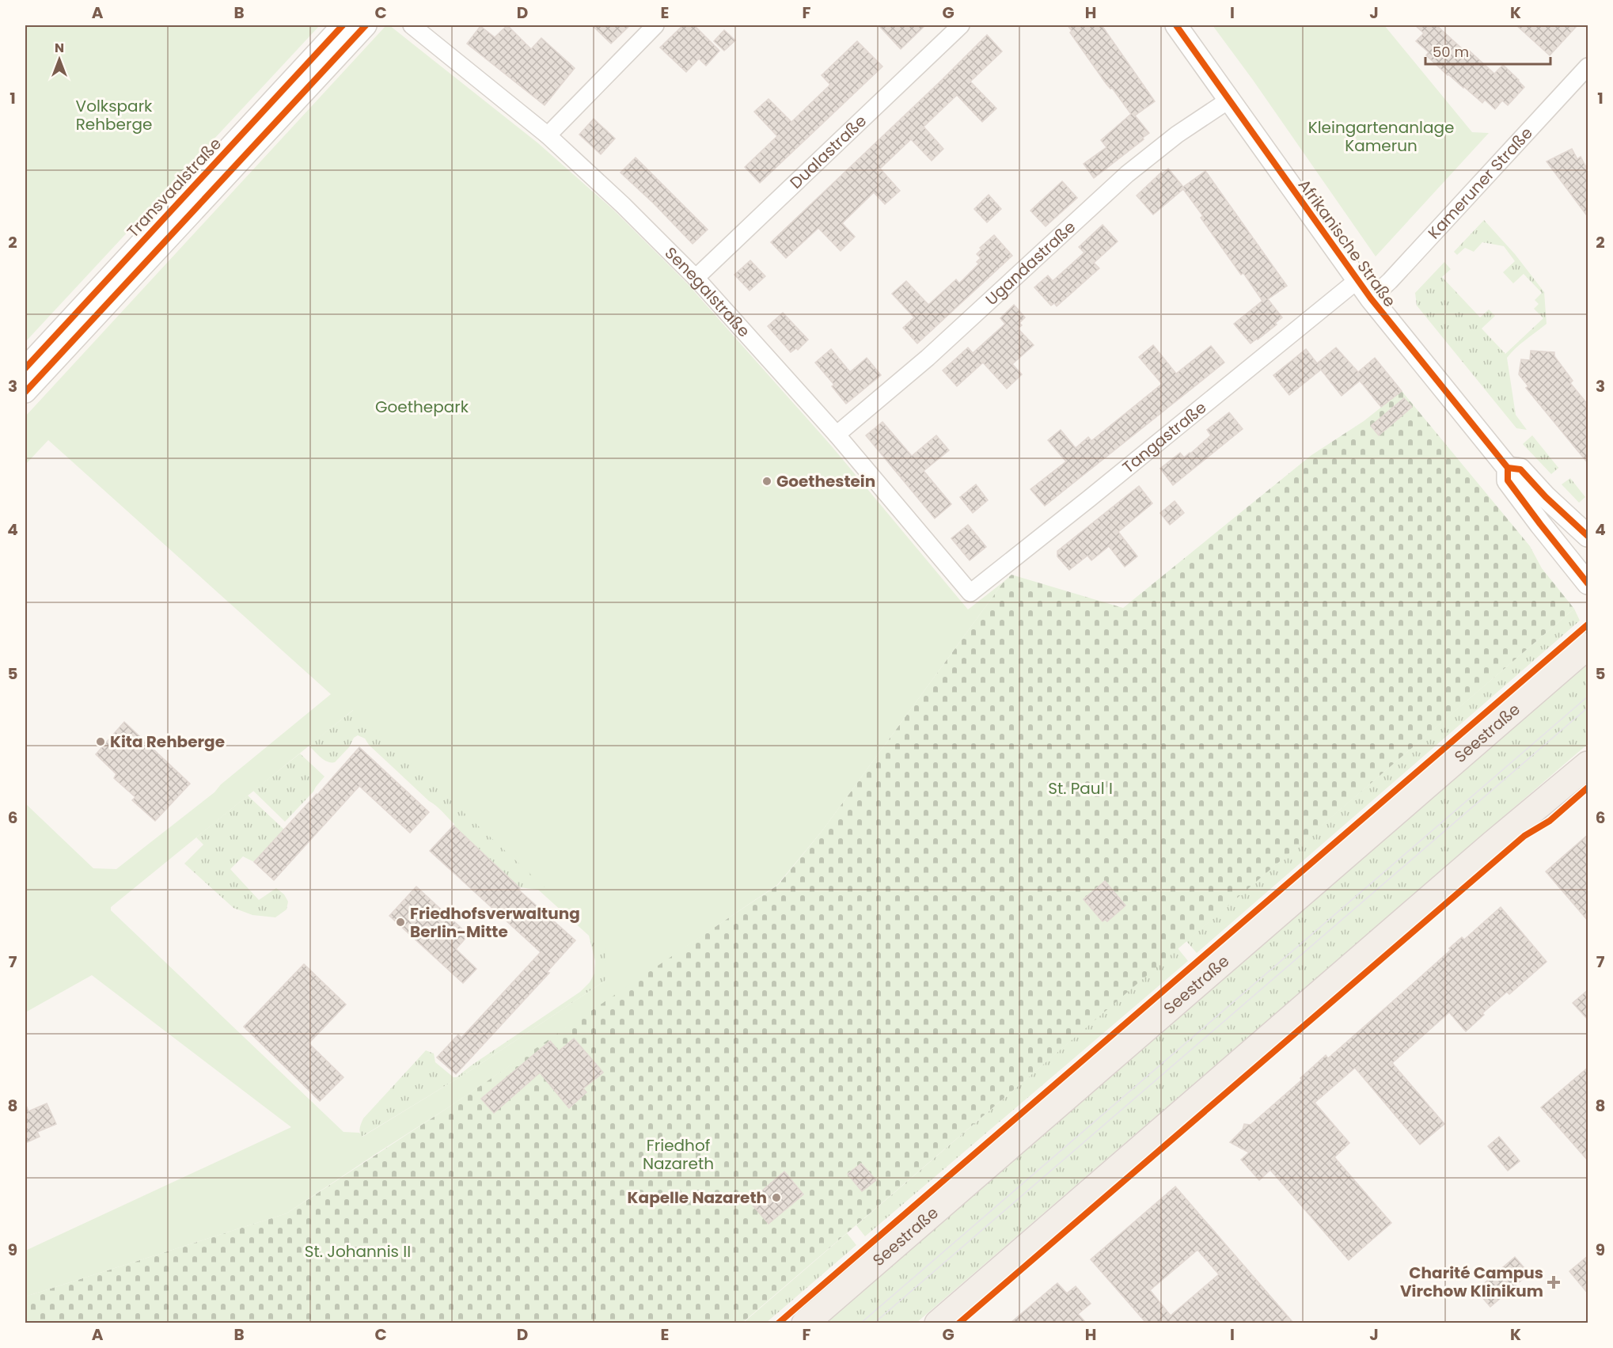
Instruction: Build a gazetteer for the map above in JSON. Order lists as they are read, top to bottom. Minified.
{"streets":{"main road":["Seestraße"],"street":["Dualastraße","Kameruner Straße","Transvaalstraße","Afrikanische Straße","Ugandastraße","Senegalstraße","Tangastraße"]},"crossings":[["Dualastraße","Senegalstraße"],["Kameruner Straße","Afrikanische Straße"],["Afrikanische Straße","Ugandastraße"],["Afrikanische Straße","Tangastraße"],["Ugandastraße","Senegalstraße"],["Senegalstraße","Tangastraße"]],"parks":["Volkspark Rehberge","Kleingartenanlage Kamerun","Goethepark","St. Paul I","Friedhof Nazareth","St. Johannis II"],"places":{"other":["Goethestein","Kita Rehberge","Friedhofsverwaltung Berlin-Mitte","Kapelle Nazareth"],"health":["Charité Campus Virchow Klinikum"]},"scale_bar":"50 m","north":"top","grid":{"columns":["A","B","C","D","E","F","G","H","I","J","K"],"rows":["1","2","3","4","5","6","7","8","9"]}}
